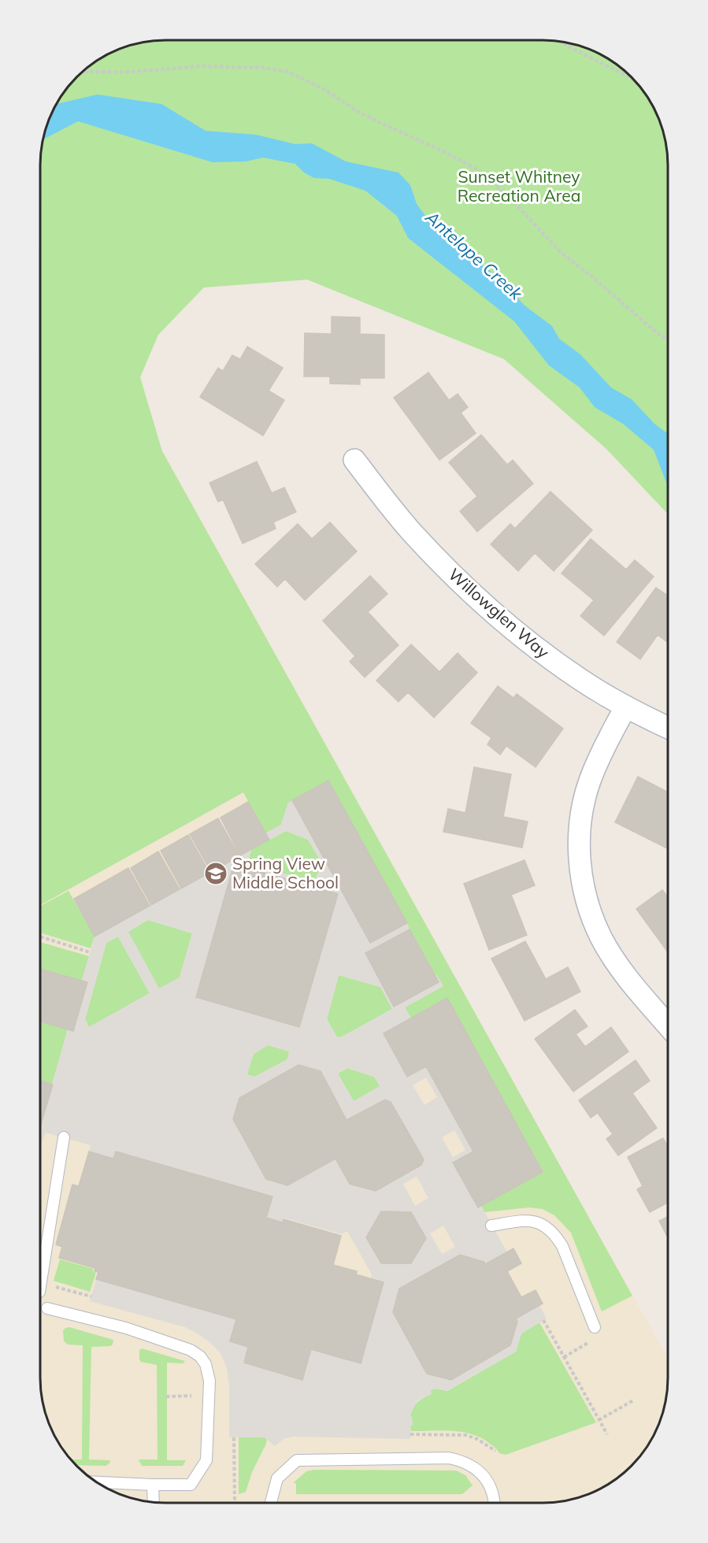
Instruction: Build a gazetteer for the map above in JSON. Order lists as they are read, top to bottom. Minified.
{"streets":{"street":["Willowglen Way"]},"water":["Antelope Creek"],"parks":["Sunset Whitney Recreation Area"],"places":{"school or university":["Spring View Middle School"]}}
